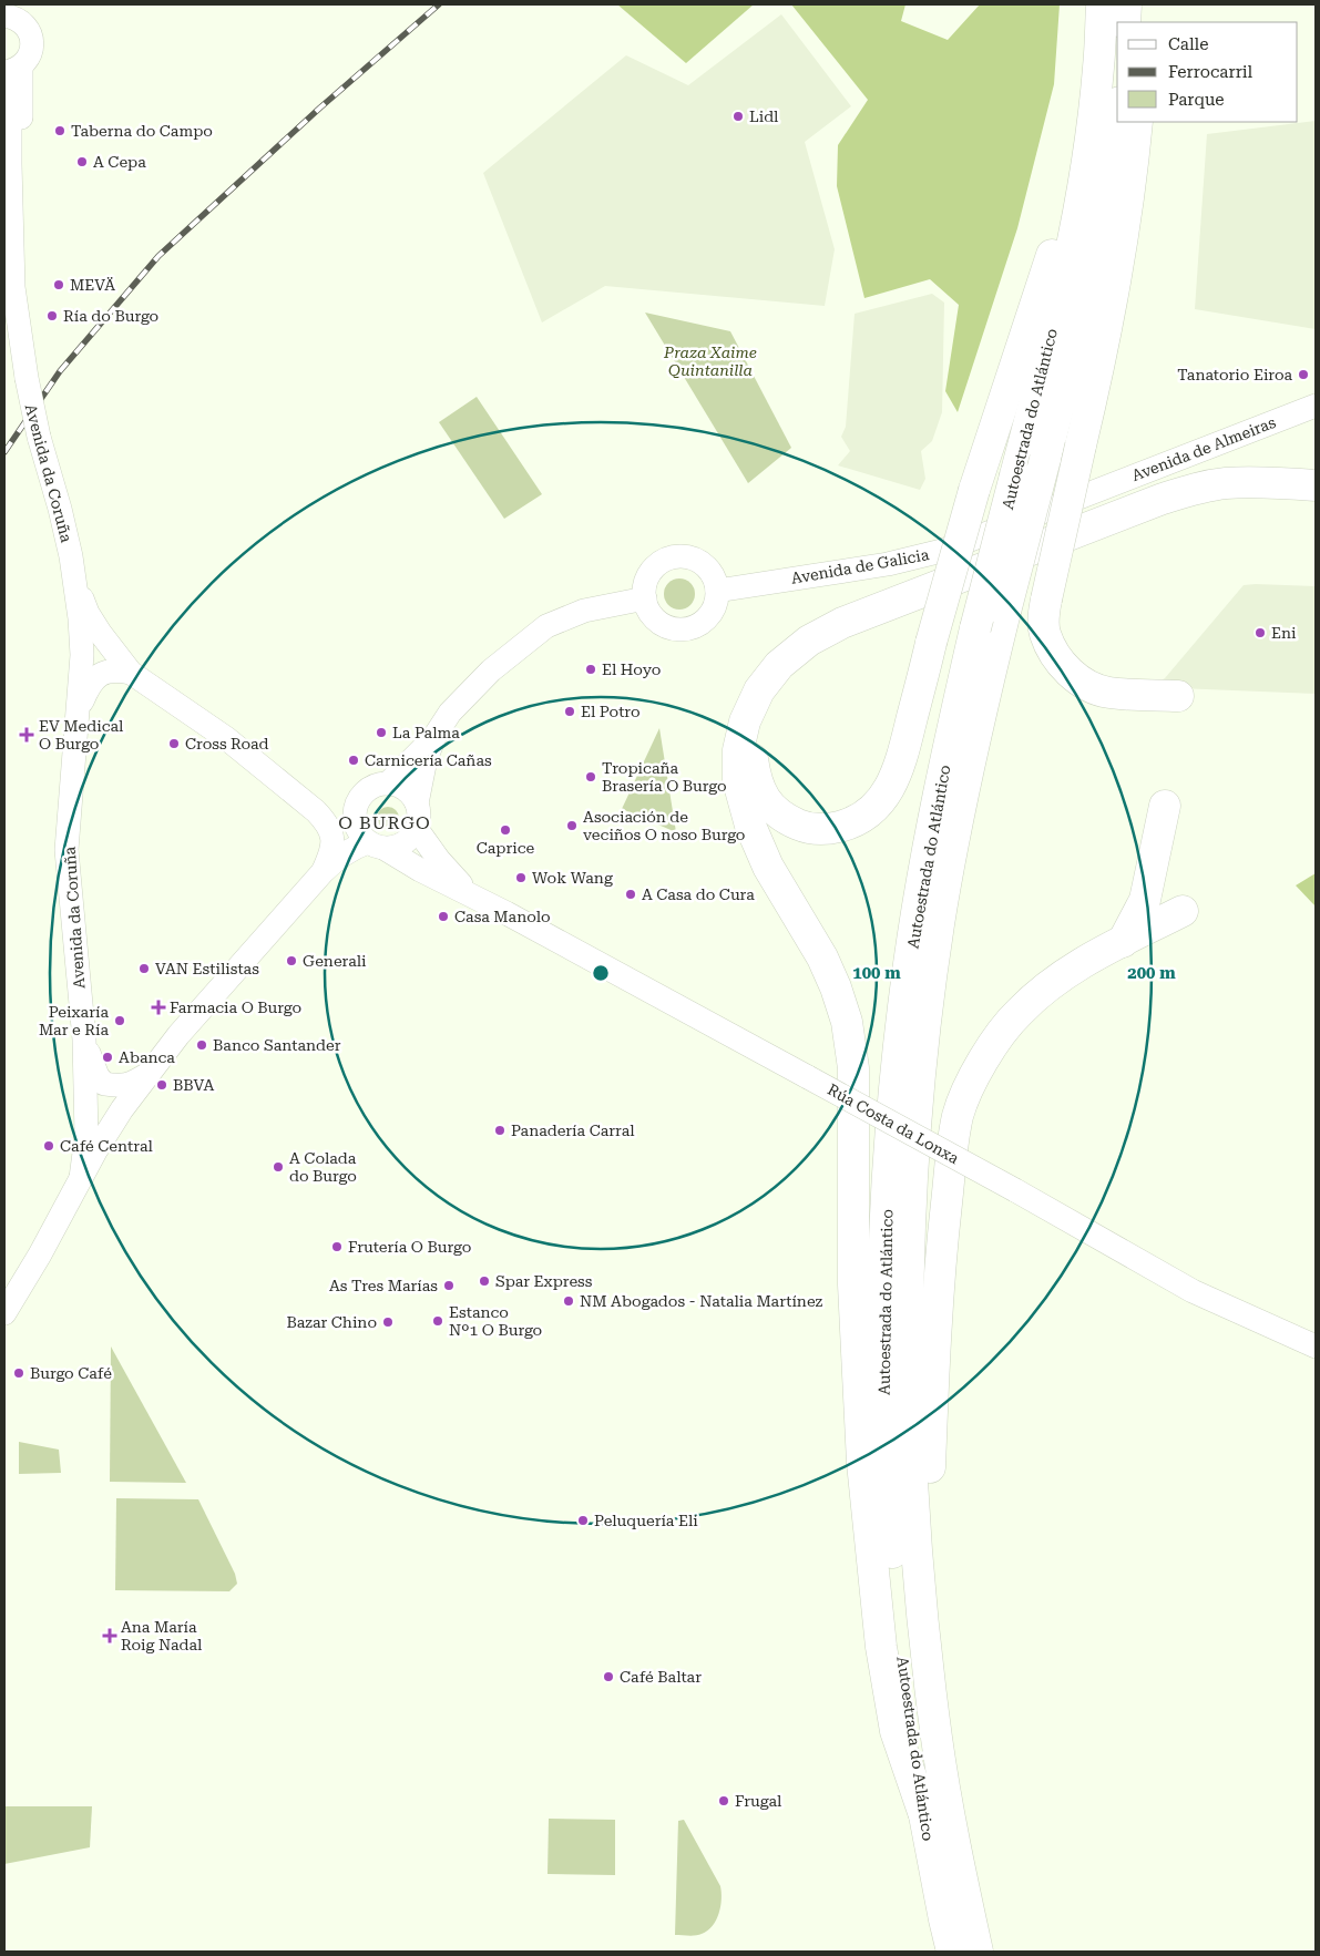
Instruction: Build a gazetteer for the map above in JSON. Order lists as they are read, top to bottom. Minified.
{"streets":{"highway":["Autoestrada do Atlántico"],"main road":["Avenida de Almeiras","Avenida da Coruña","Avenida de Galicia","Rúa Costa da Lonxa"]},"crossings":[["Avenida de Almeiras","Avenida de Galicia"]],"districts":["O BURGO"],"parks":["Praza Xaime Quintanilla"],"places":{"other":["Lidl","Taberna do Campo","A Cepa","MEVÄ","Ría do Burgo","Tanatorio Eiroa","Eni","El Hoyo","El Potro","La Palma","Cross Road","Carnicería Cañas","Tropicaña Brasería O Burgo","Asociación de veciños O noso Burgo","Caprice","Wok Wang","A Casa do Cura","Casa Manolo","Generali","VAN Estilistas","Peixaría Mar e Ría","Banco Santander","Abanca","BBVA","Panadería Carral","Café Central","A Colada do Burgo","Frutería O Burgo","Spar Express","As Tres Marías","NM Abogados - Natalia Martínez","Estanco Nº1 O Burgo","Bazar Chino","Burgo Café","Peluquería Eli","Café Baltar","Frugal"],"health":["EV Medical O Burgo","Farmacia O Burgo","Ana María Roig Nadal"]},"legend":["Calle","Ferrocarril","Parque"],"rings":["100 m","200 m"]}
